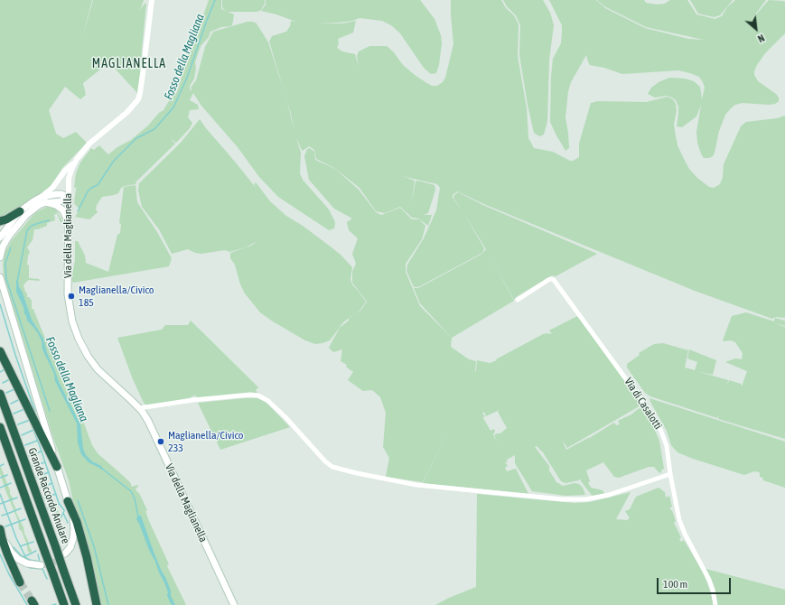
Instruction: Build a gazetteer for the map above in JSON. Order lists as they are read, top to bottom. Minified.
{"streets":{"highway":["Grande Raccordo Anulare"],"main road":["Via della Maglianella"],"street":["Via di Casalotti"]},"districts":["MAGLIANELLA"],"water":["Fosso della Magliana"],"places":["Maglianella/Civico 185","Maglianella/Civico 233"],"scale_bar":"100 m","north":"bottom right"}
